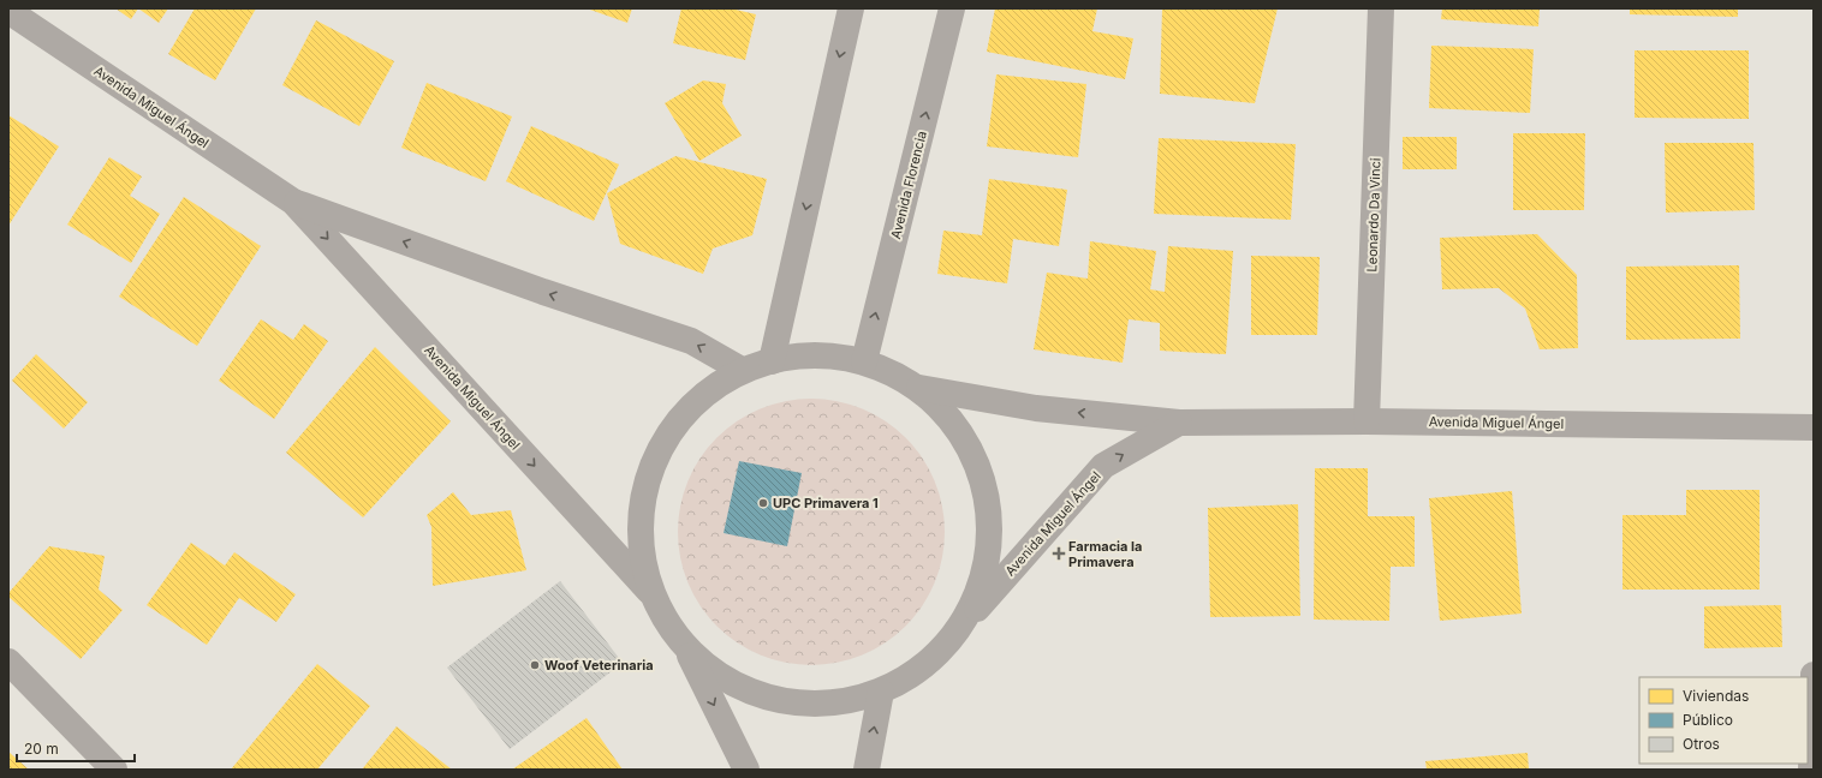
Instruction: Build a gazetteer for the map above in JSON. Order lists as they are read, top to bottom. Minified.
{"streets":{"street":["Avenida Miguel Ángel","Avenida Florencia","Leonardo Da Vinci"]},"crossings":[["Avenida Miguel Ángel","Leonardo Da Vinci"]],"places":{"other":["UPC Primavera 1","Woof Veterinaria"],"health":["Farmacia la Primavera"]},"legend":["Viviendas","Público","Otros"],"scale_bar":"20 m"}
